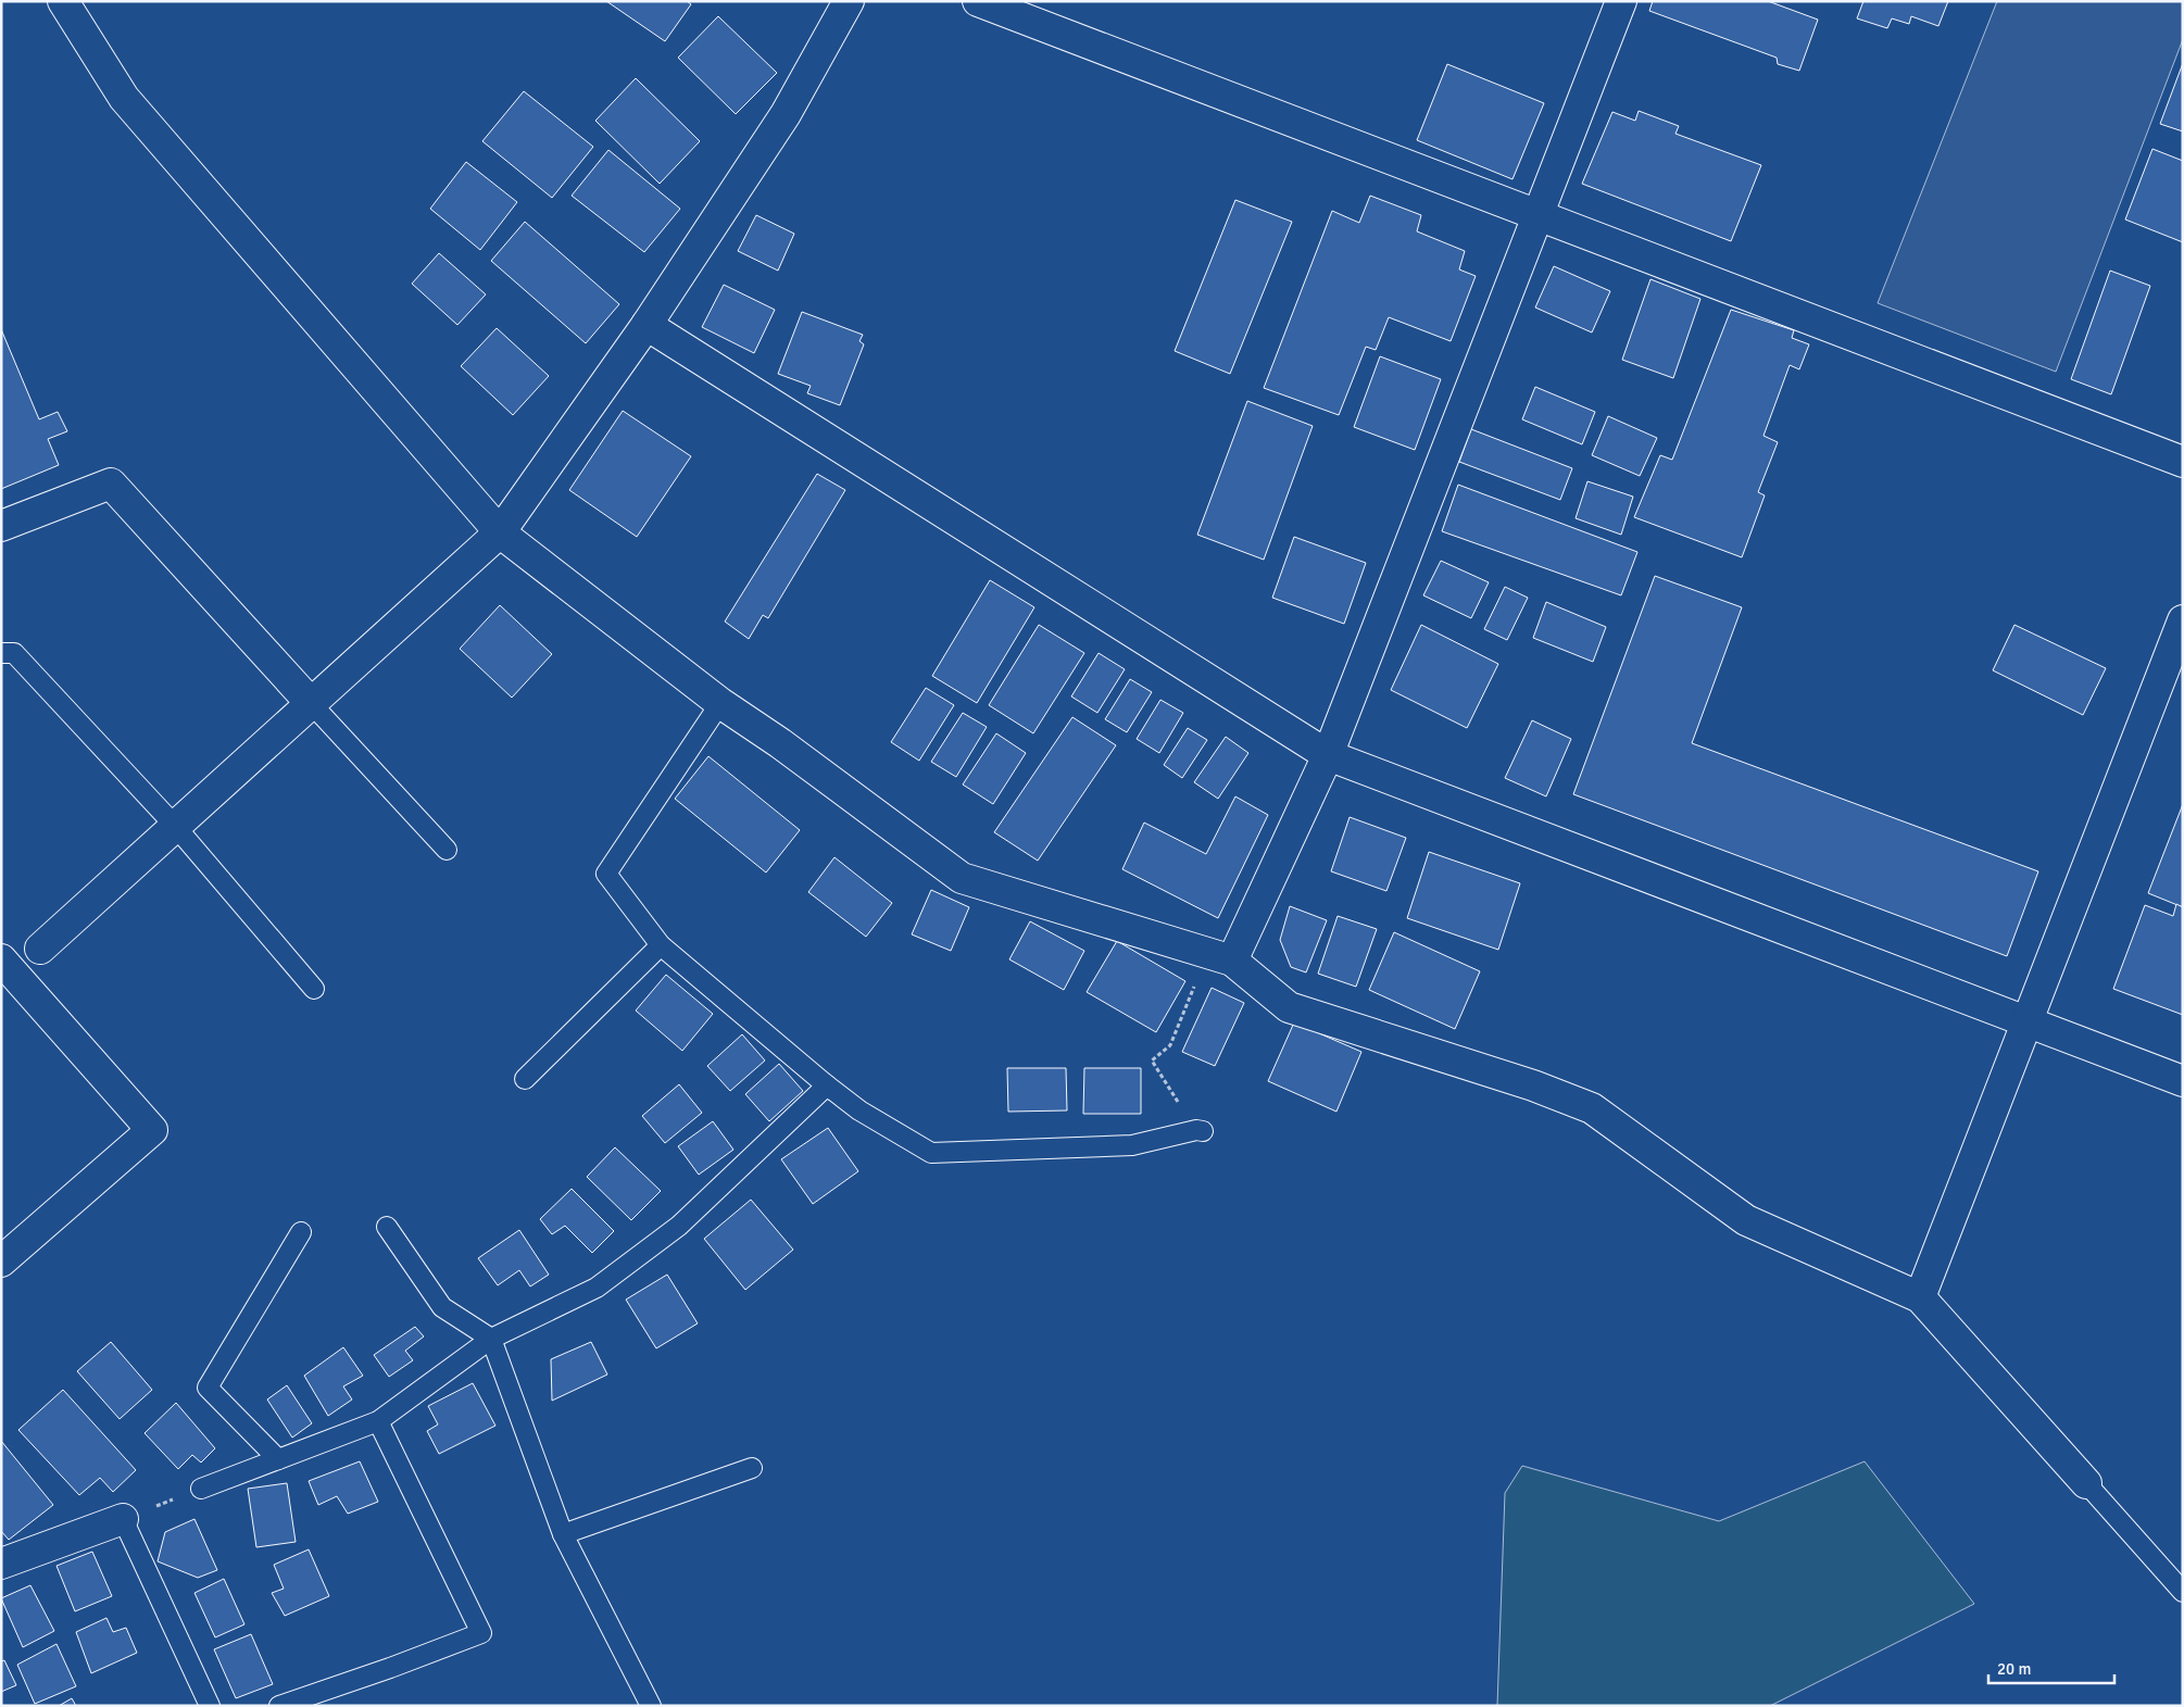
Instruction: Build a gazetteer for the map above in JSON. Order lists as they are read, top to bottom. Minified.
{"scale_bar":"20 m"}
